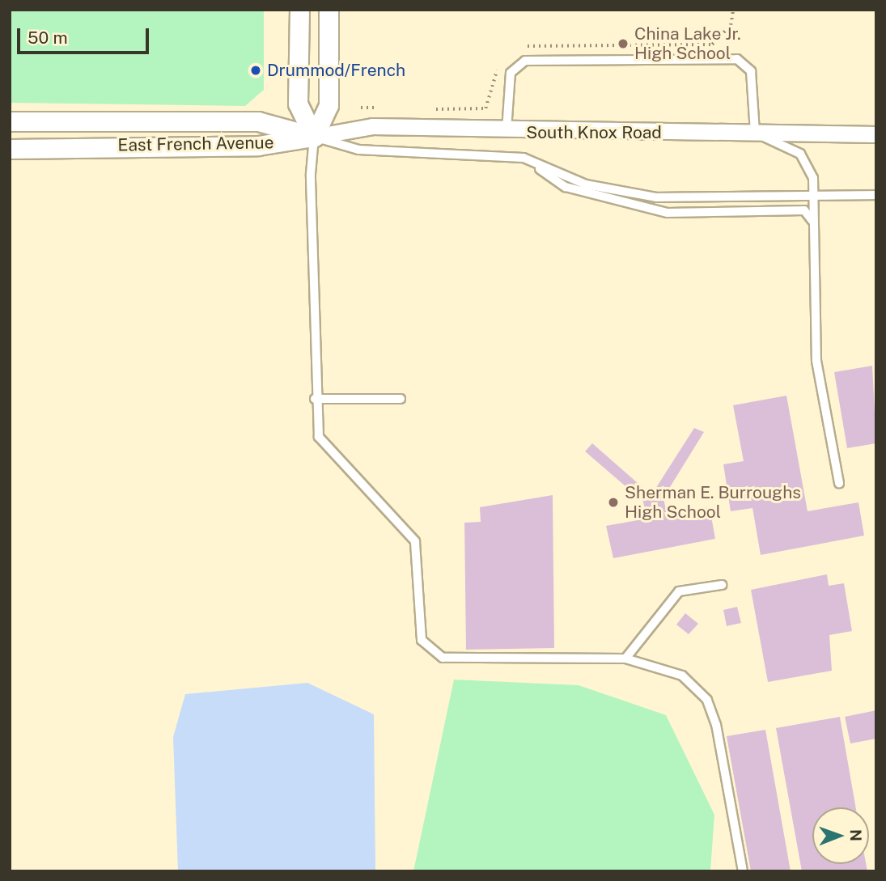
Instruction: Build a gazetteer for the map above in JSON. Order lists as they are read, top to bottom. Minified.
{"streets":{"street":["South Knox Road","East French Avenue"]},"crossings":[["South Knox Road","East French Avenue"]],"places":["China Lake Jr. High School","Drummod/French","Sherman E. Burroughs High School"],"scale_bar":"50 m","north":"right"}
